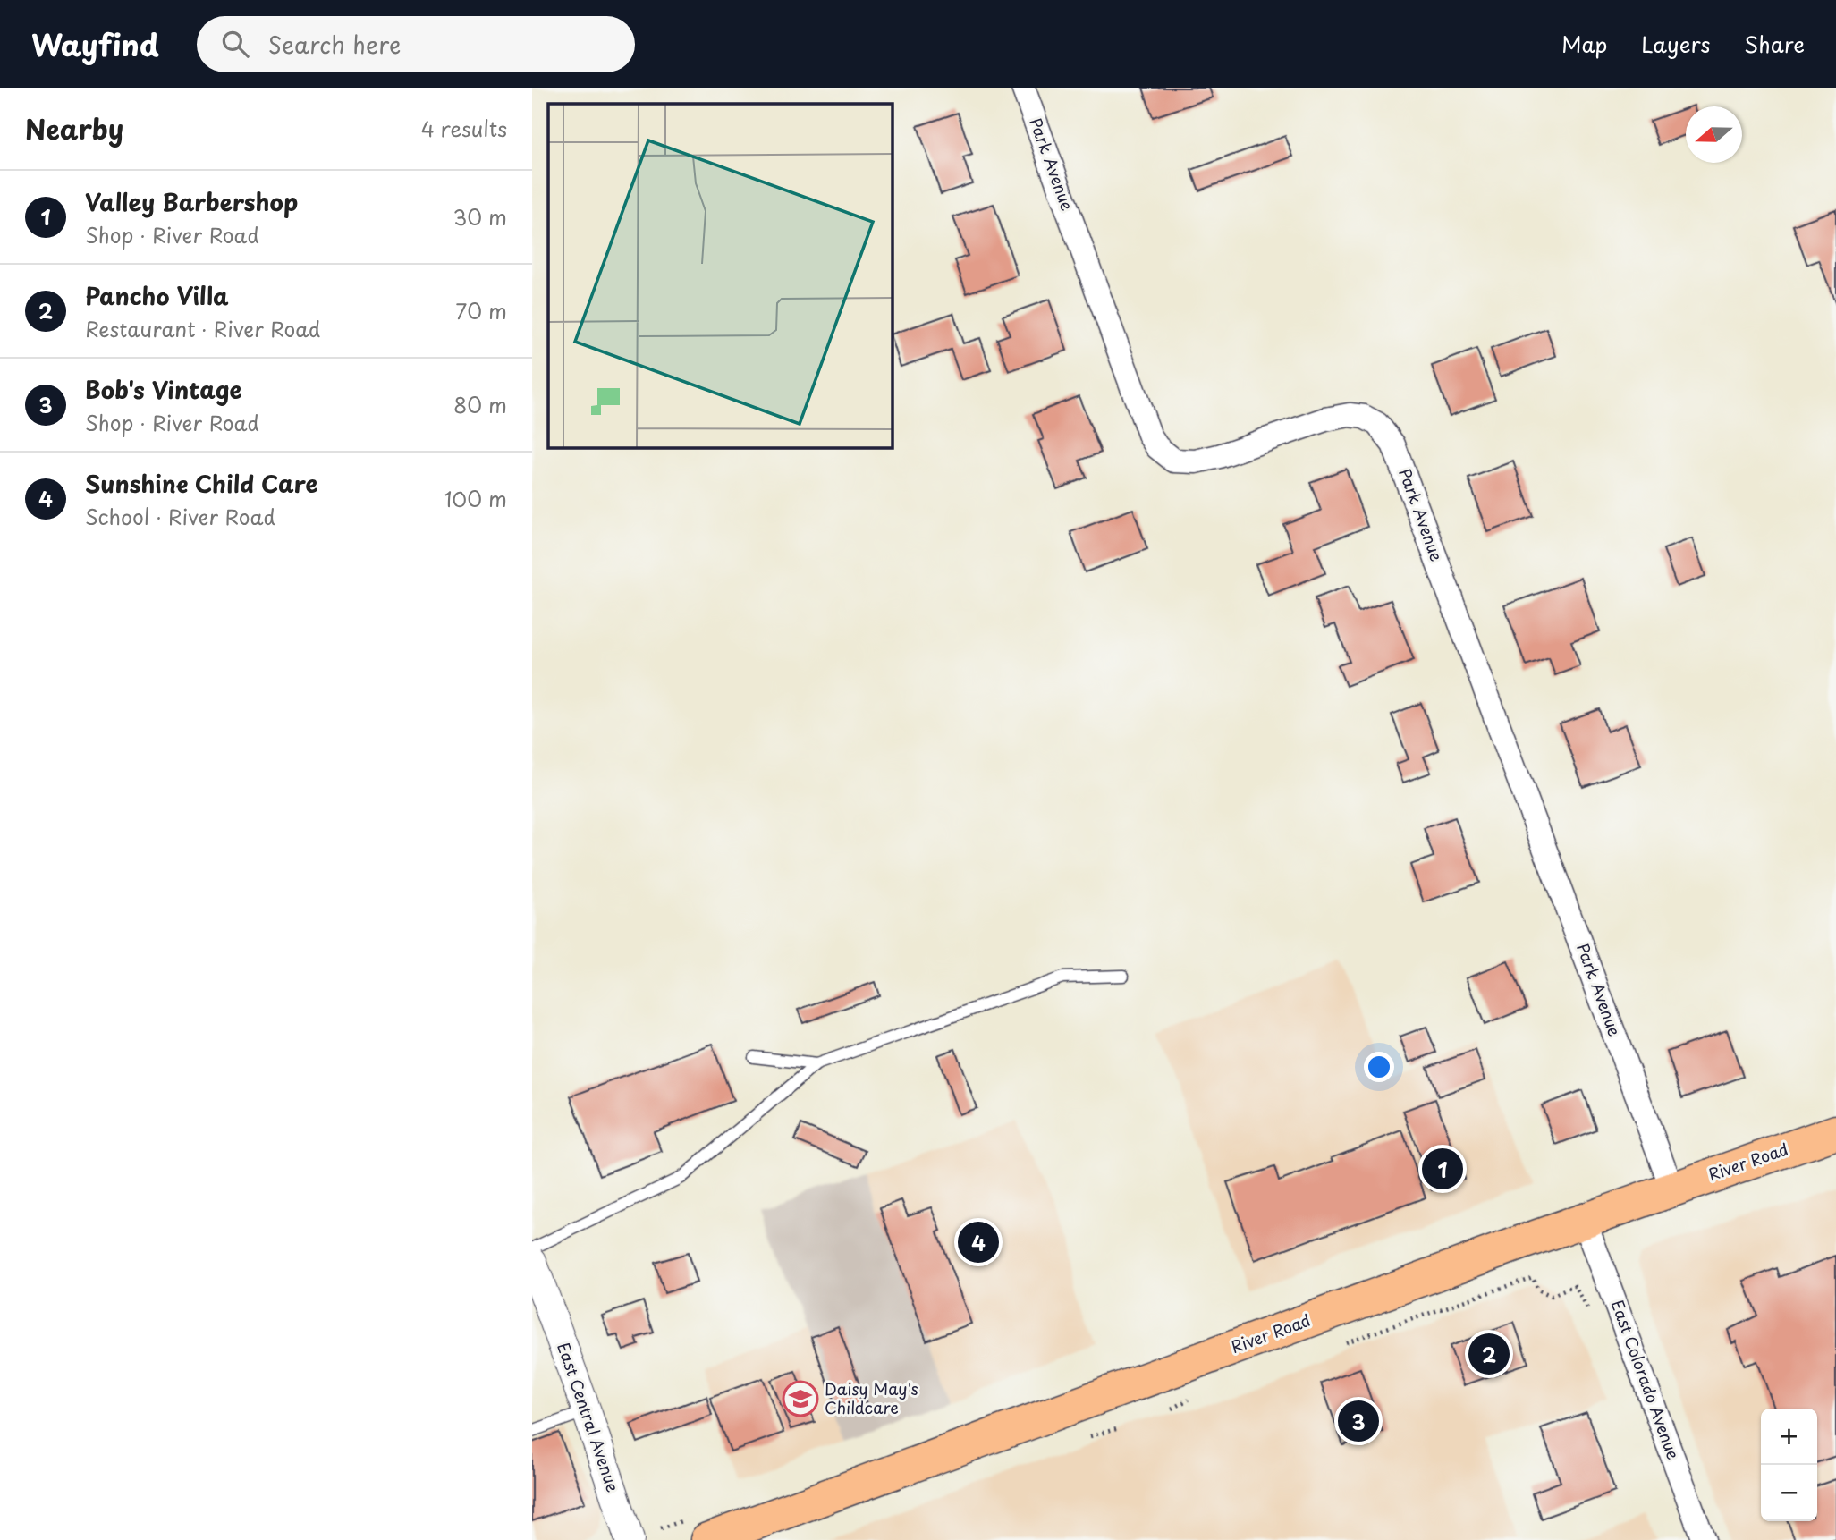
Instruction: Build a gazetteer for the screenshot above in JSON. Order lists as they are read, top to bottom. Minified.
{"streets":{"main road":["River Road"],"street":["Park Avenue","East Colorado Avenue","East Central Avenue"]},"crossings":[["Park Avenue","River Road"],["River Road","East Colorado Avenue"]],"places":{"school or university":["Daisy May's Childcare"]},"north":"left","page":{"header":"Wayfind","search":"Search here","nav":["Map","Layers","Share"],"heading":["Nearby","4 results"],"list":[{"mark":"1","name":"Valley Barbershop","note":"Shop · River Road","value":"30 m"},{"mark":"2","name":"Pancho Villa","note":"Restaurant · River Road","value":"70 m"},{"mark":"3","name":"Bob's Vintage","note":"Shop · River Road","value":"80 m"},{"mark":"4","name":"Sunshine Child Care","note":"School · River Road","value":"100 m"}],"pins":["1","4","2","3"],"map_buttons":["+","−"]}}
